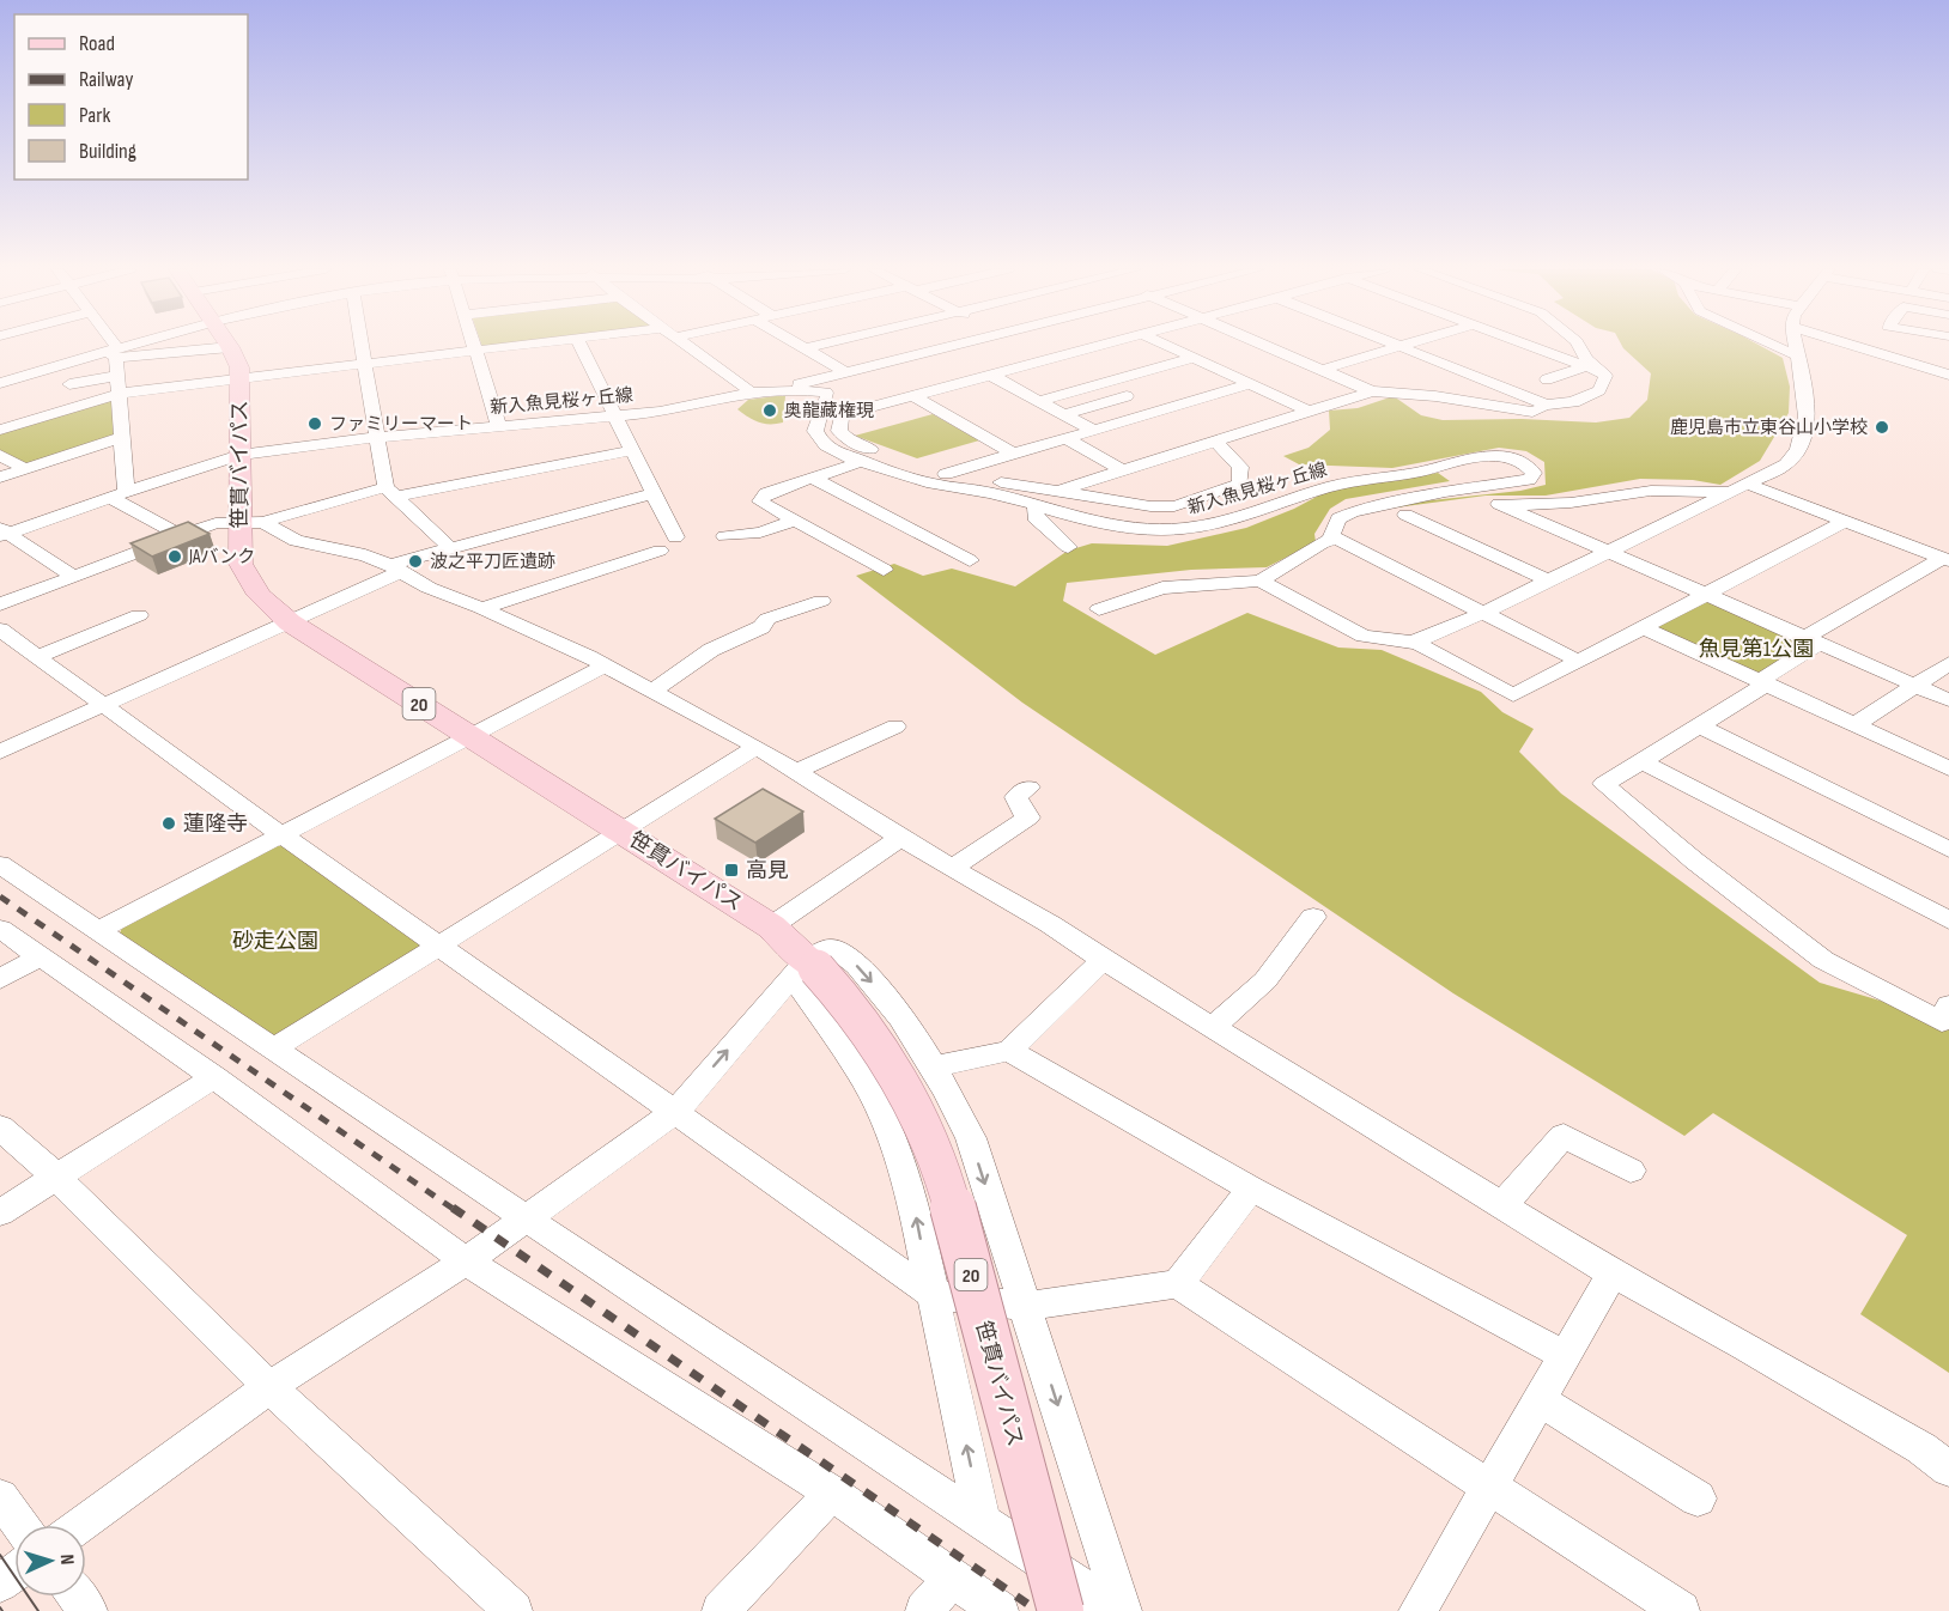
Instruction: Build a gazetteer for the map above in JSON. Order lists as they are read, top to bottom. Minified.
{"streets":{"main road":["笹貫バイパス","20"],"street":["新入魚見桜ヶ丘線"]},"crossings":[["新入魚見桜ヶ丘線","笹貫バイパス"]],"parks":["魚見第1公園","砂走公園"],"places":{"other":["奥龍藏権現","ファミリーマート","鹿児島市立東谷山小学校","JAバンク","波之平刀匠遺跡","蓮隆寺"],"transit":["高見"]},"legend":["Road","Railway","Park","Building"],"north":"right"}
